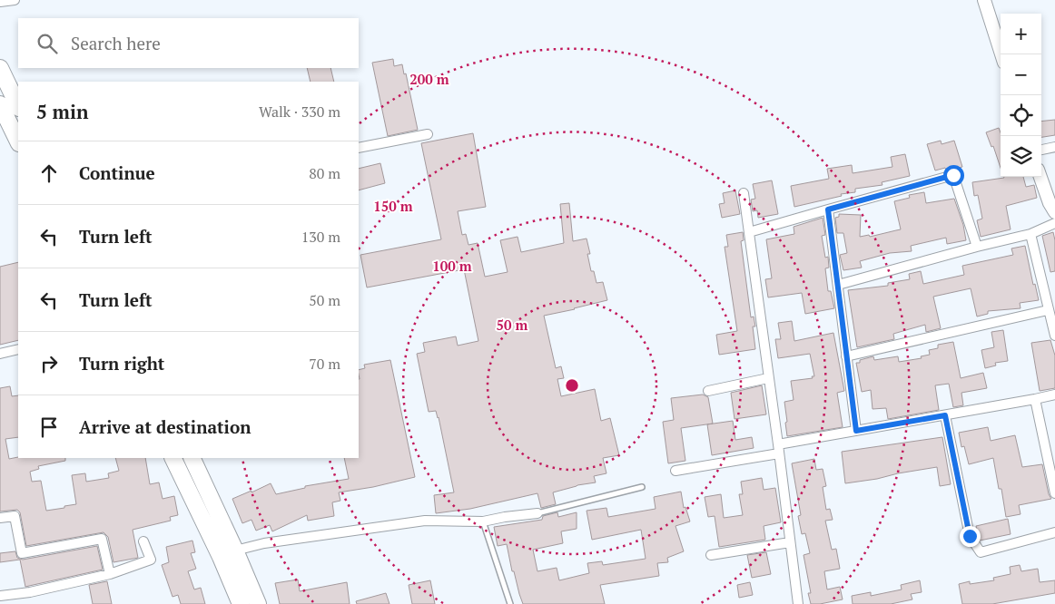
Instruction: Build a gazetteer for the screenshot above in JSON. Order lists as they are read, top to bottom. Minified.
{"page":{"map_buttons":["+","−"],"search":"Search here","heading":["5 min","Walk · 330 m"],"list":[["Continue","80 m"],["Turn left","130 m"],["Turn left","50 m"],["Turn right","70 m"],"Arrive at destination"]},"rings":["200 m","150 m","100 m","50 m"]}
